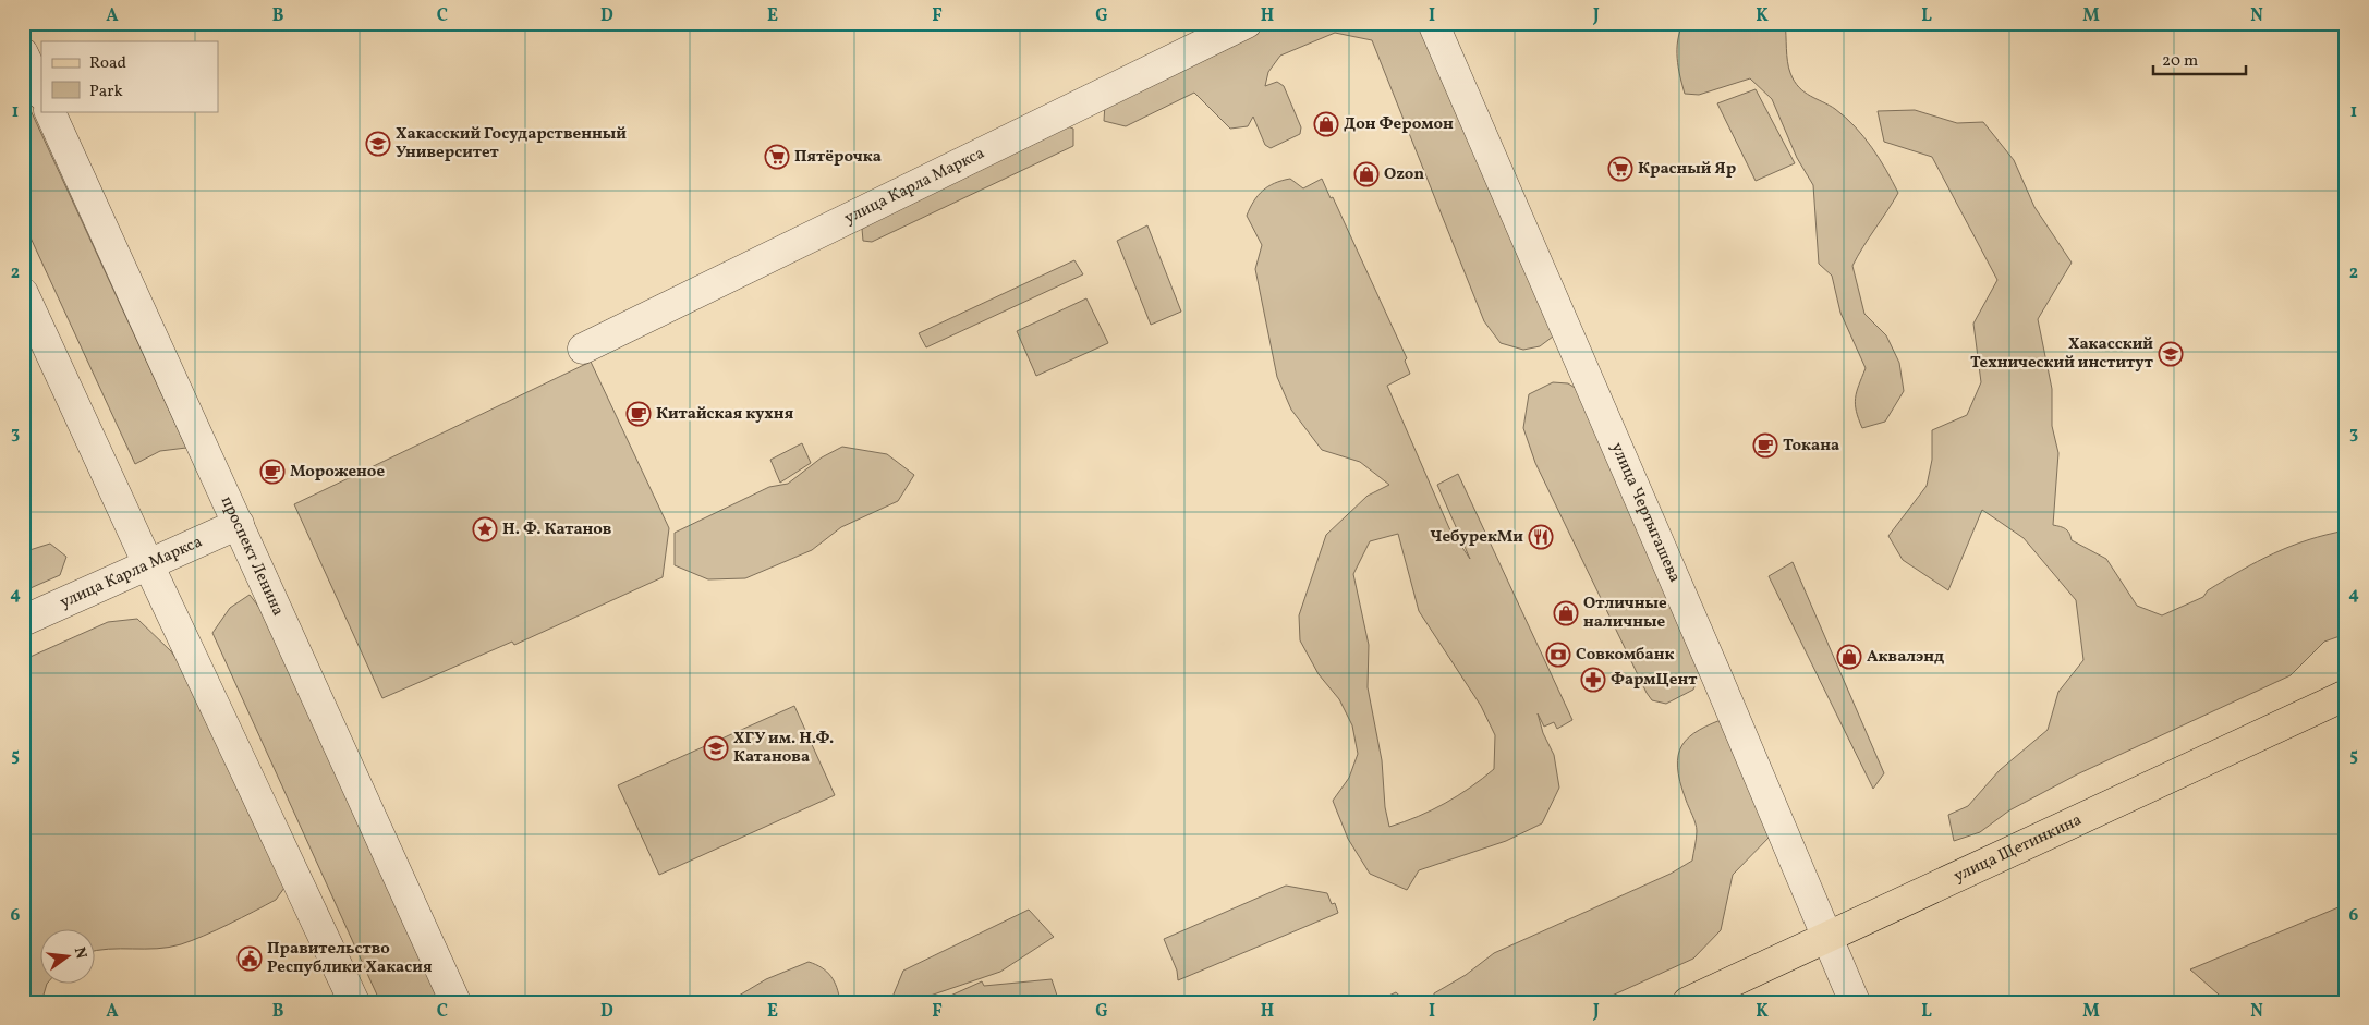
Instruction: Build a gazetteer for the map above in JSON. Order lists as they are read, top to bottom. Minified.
{"streets":{"main road":["улица Щетинкина"],"street":["улица Карла Маркса","улица Чертыгашева","проспект Ленина"]},"crossings":[["улица Карла Маркса","проспект Ленина"],["улица Чертыгашева","улица Щетинкина"]],"places":{"shop":["Дон Феромон","Ozon","Отличные наличные","Аквалэнд"],"school or university":["Хакасский Государственный Университет","Хакасский Технический институт","ХГУ им. Н.Ф. Катанова"],"supermarket":["Пятёрочка","Красный Яр"],"cafe":["Китайская кухня","Токана","Мороженое"],"place":["Н. Ф. Катанов"],"restaurant":["ЧебурекМи"],"bank":["Совкомбанк"],"pharmacy":["ФармЦент"],"public building":["Правительство Республики Хакасия"]},"legend":["Road","Park"],"scale_bar":"20 m","north":"right","grid":{"columns":["A","B","C","D","E","F","G","H","I","J","K","L","M","N"],"rows":["1","2","3","4","5","6"]}}
